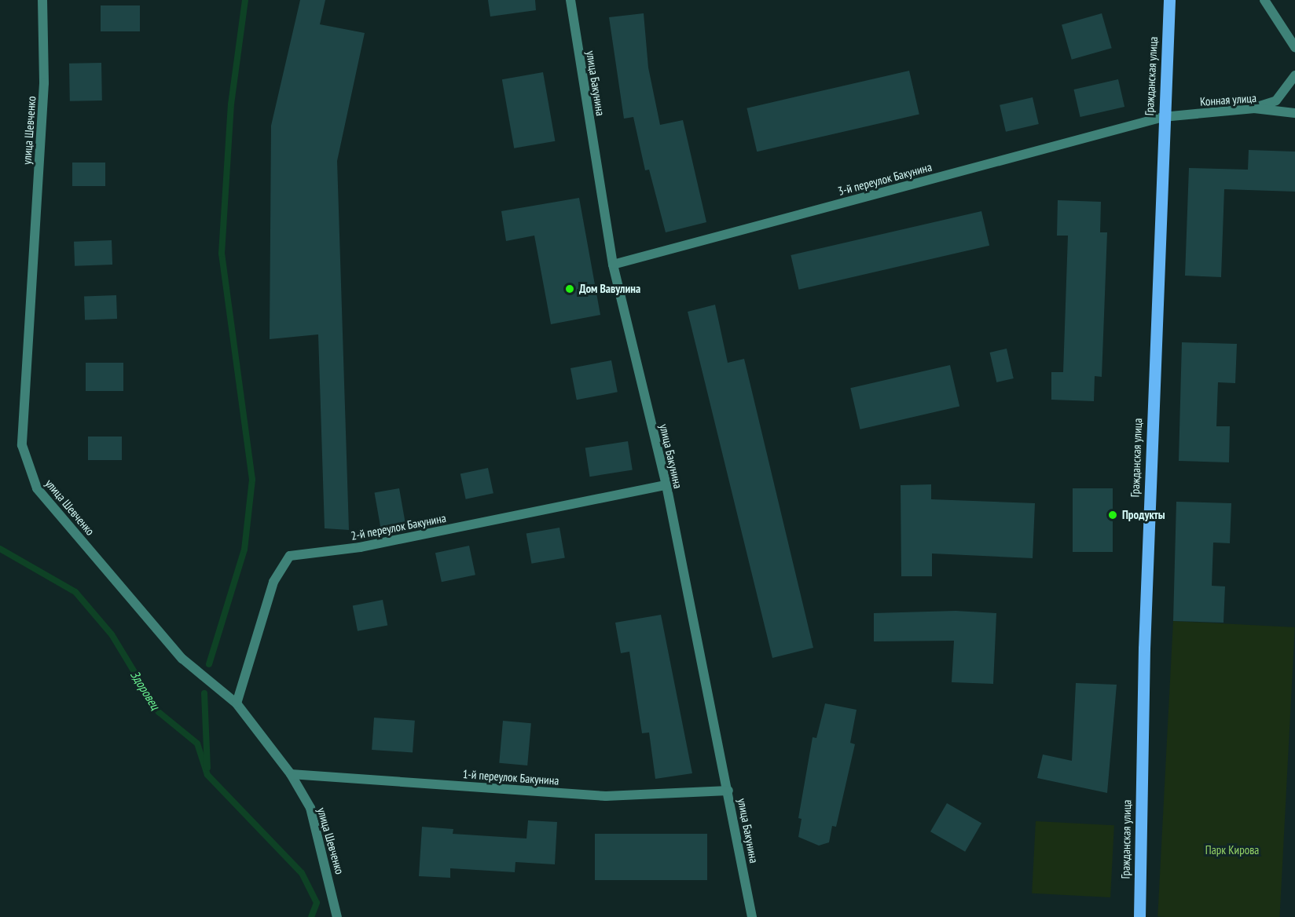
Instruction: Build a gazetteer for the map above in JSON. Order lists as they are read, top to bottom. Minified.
{"streets":{"main road":["Гражданская улица"],"street":["улица Бакунина","Конная улица","улица Шевченко","3-й переулок Бакунина","2-й переулок Бакунина","1-й переулок Бакунина"]},"crossings":[["Гражданская улица","Конная улица"],["Гражданская улица","3-й переулок Бакунина"],["улица Бакунина","3-й переулок Бакунина"],["улица Бакунина","2-й переулок Бакунина"],["улица Бакунина","1-й переулок Бакунина"],["Конная улица","3-й переулок Бакунина"],["улица Шевченко","2-й переулок Бакунина"],["улица Шевченко","1-й переулок Бакунина"]],"water":["Здоровец"],"parks":["Парк Кирова"],"places":["Дом Вавулина","Продукты"]}
